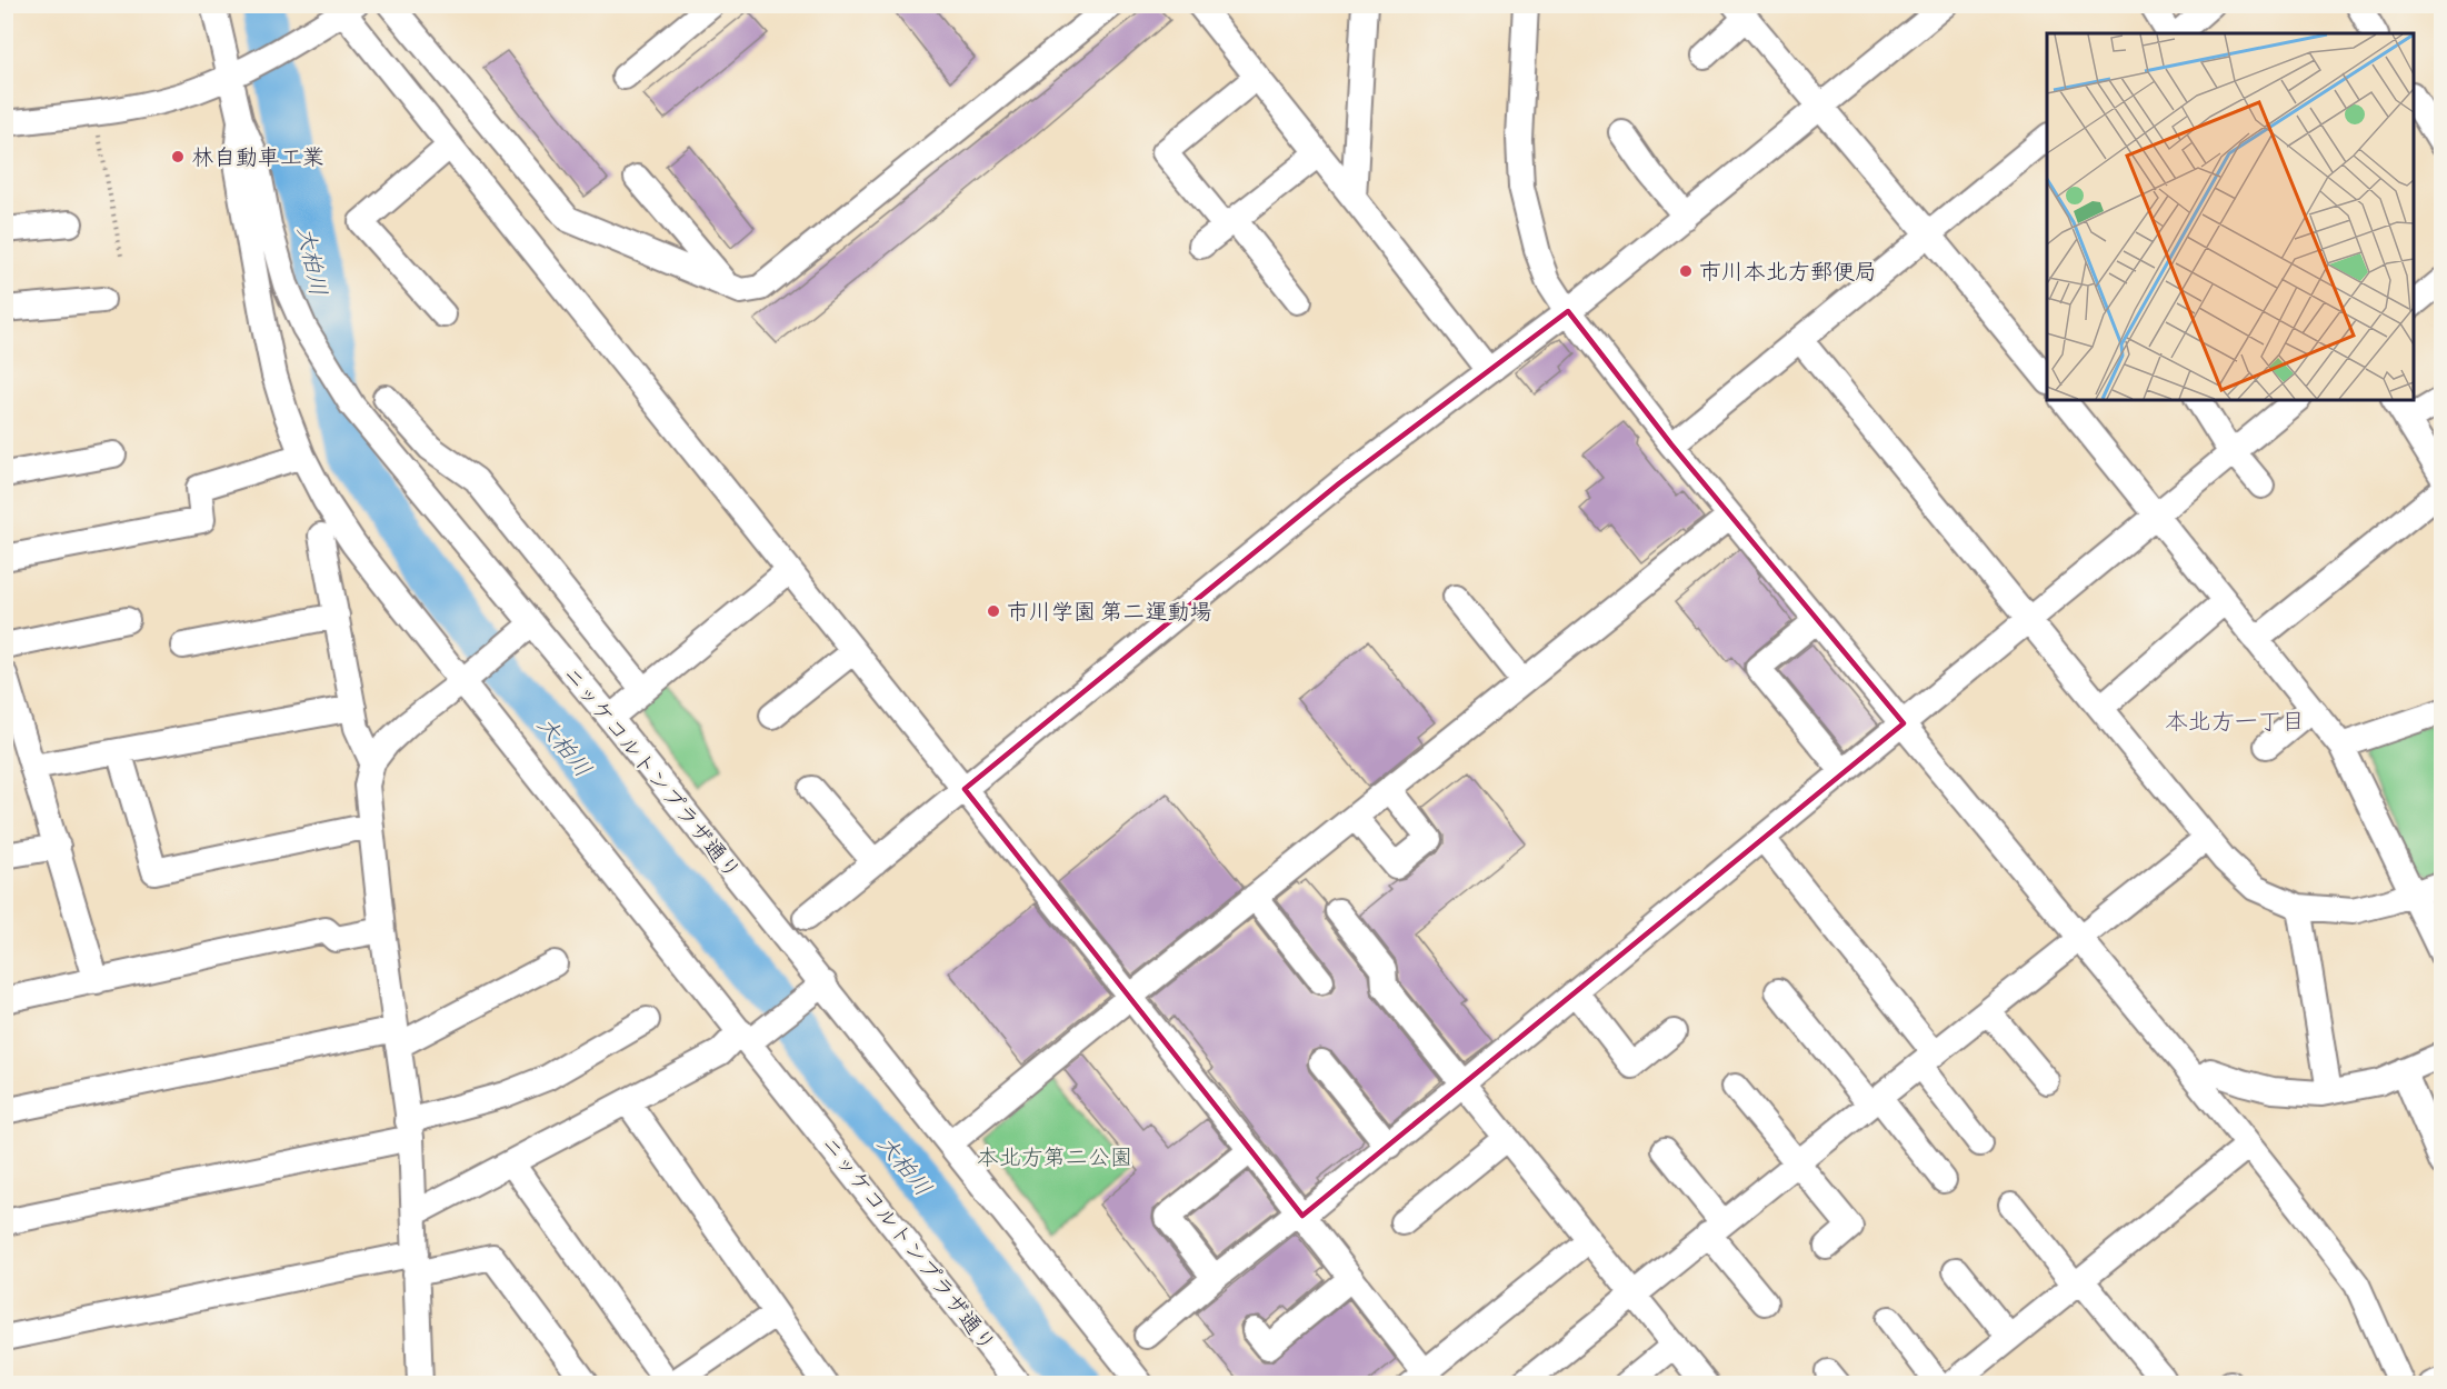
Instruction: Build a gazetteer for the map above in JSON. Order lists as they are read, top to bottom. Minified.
{"streets":{"street":["ニッケコルトンプラザ通り"]},"districts":["本北方一丁目"],"water":["大柏川"],"parks":["本北方第二公園"],"places":["林自動車工業","市川本北方郵便局","市川学園 第二運動場"]}
